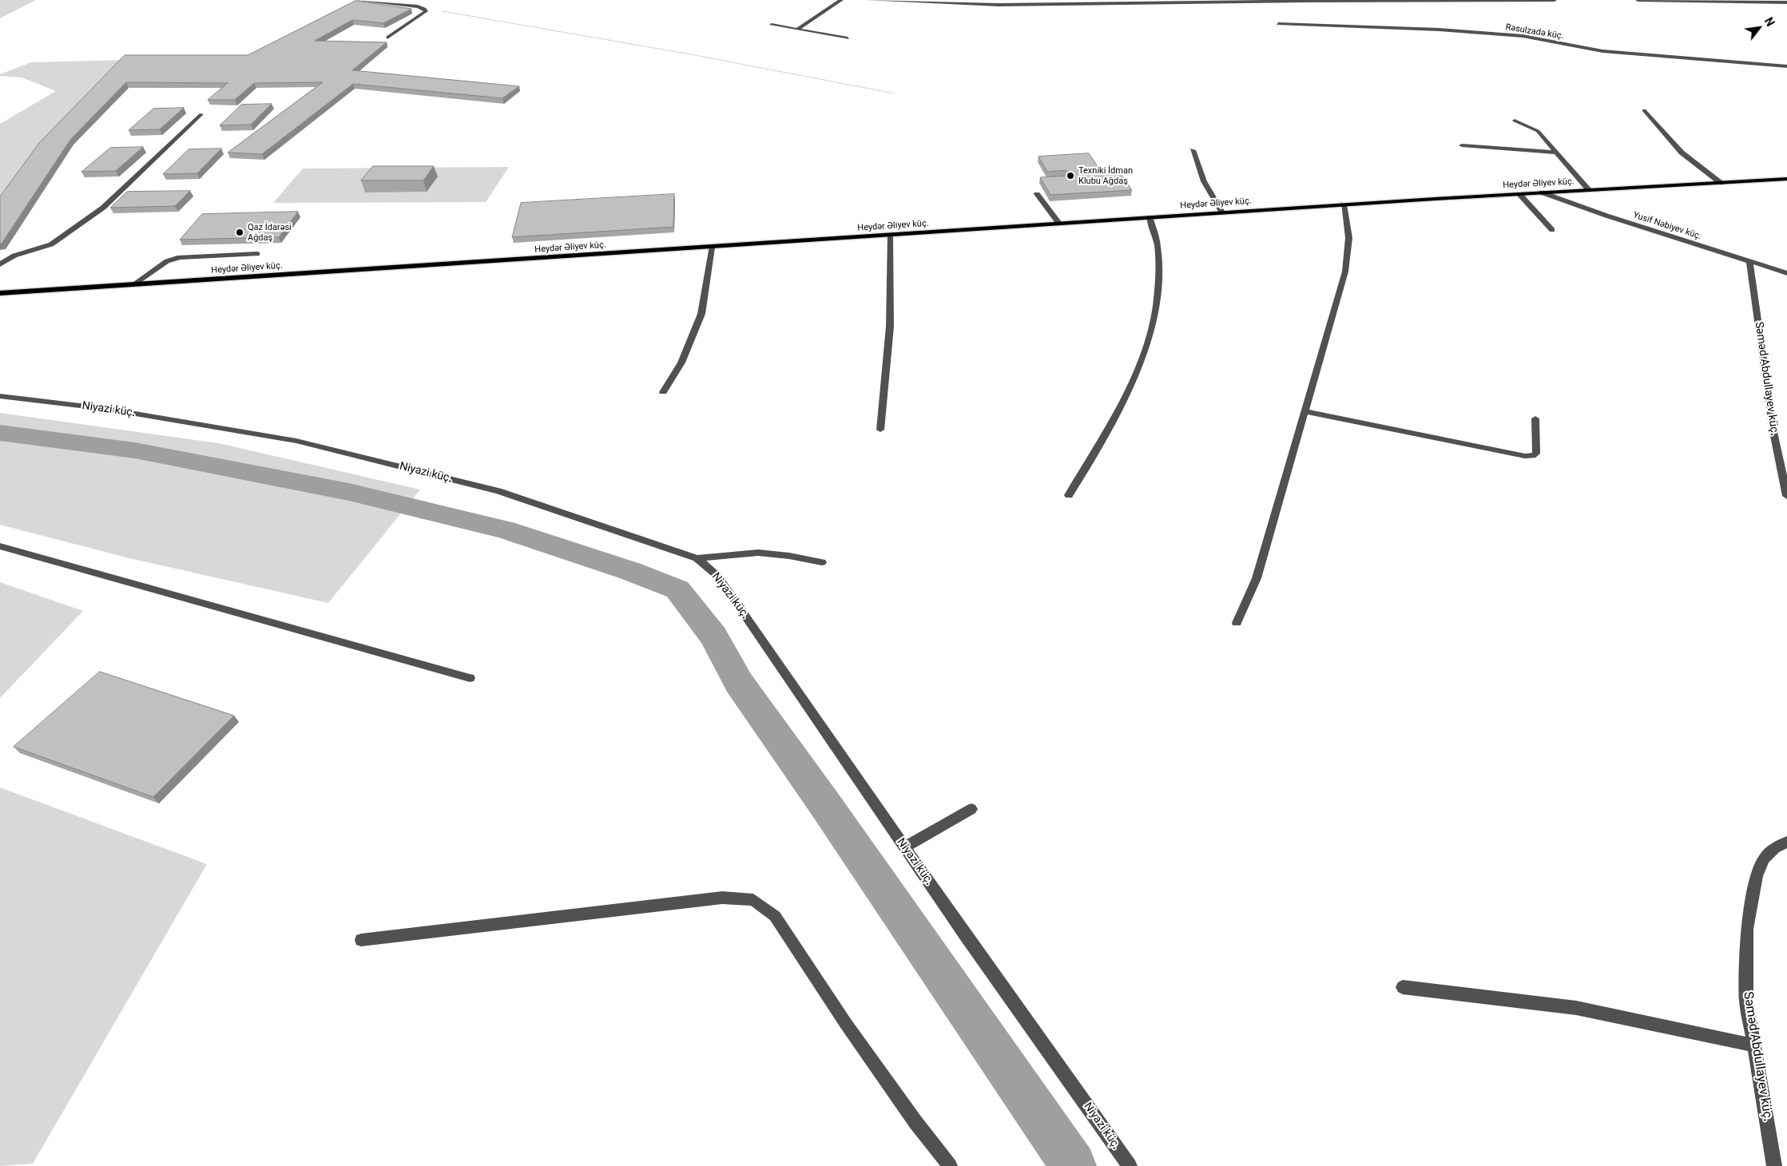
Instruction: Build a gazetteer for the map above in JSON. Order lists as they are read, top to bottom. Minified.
{"streets":{"main road":["Heydər Əliyev küç."],"street":["Rəsulzadə küç.","Yusif Nəbiyev küç.","Səməd Abdullayev küç.","Niyazi küç."]},"crossings":[["Heydər Əliyev küç.","Yusif Nəbiyev küç."],["Yusif Nəbiyev küç.","Səməd Abdullayev küç."]],"places":["Texniki İdman Klubu Ağdaş","Qaz İdarəsi Ağdaş"],"north":"top right"}
